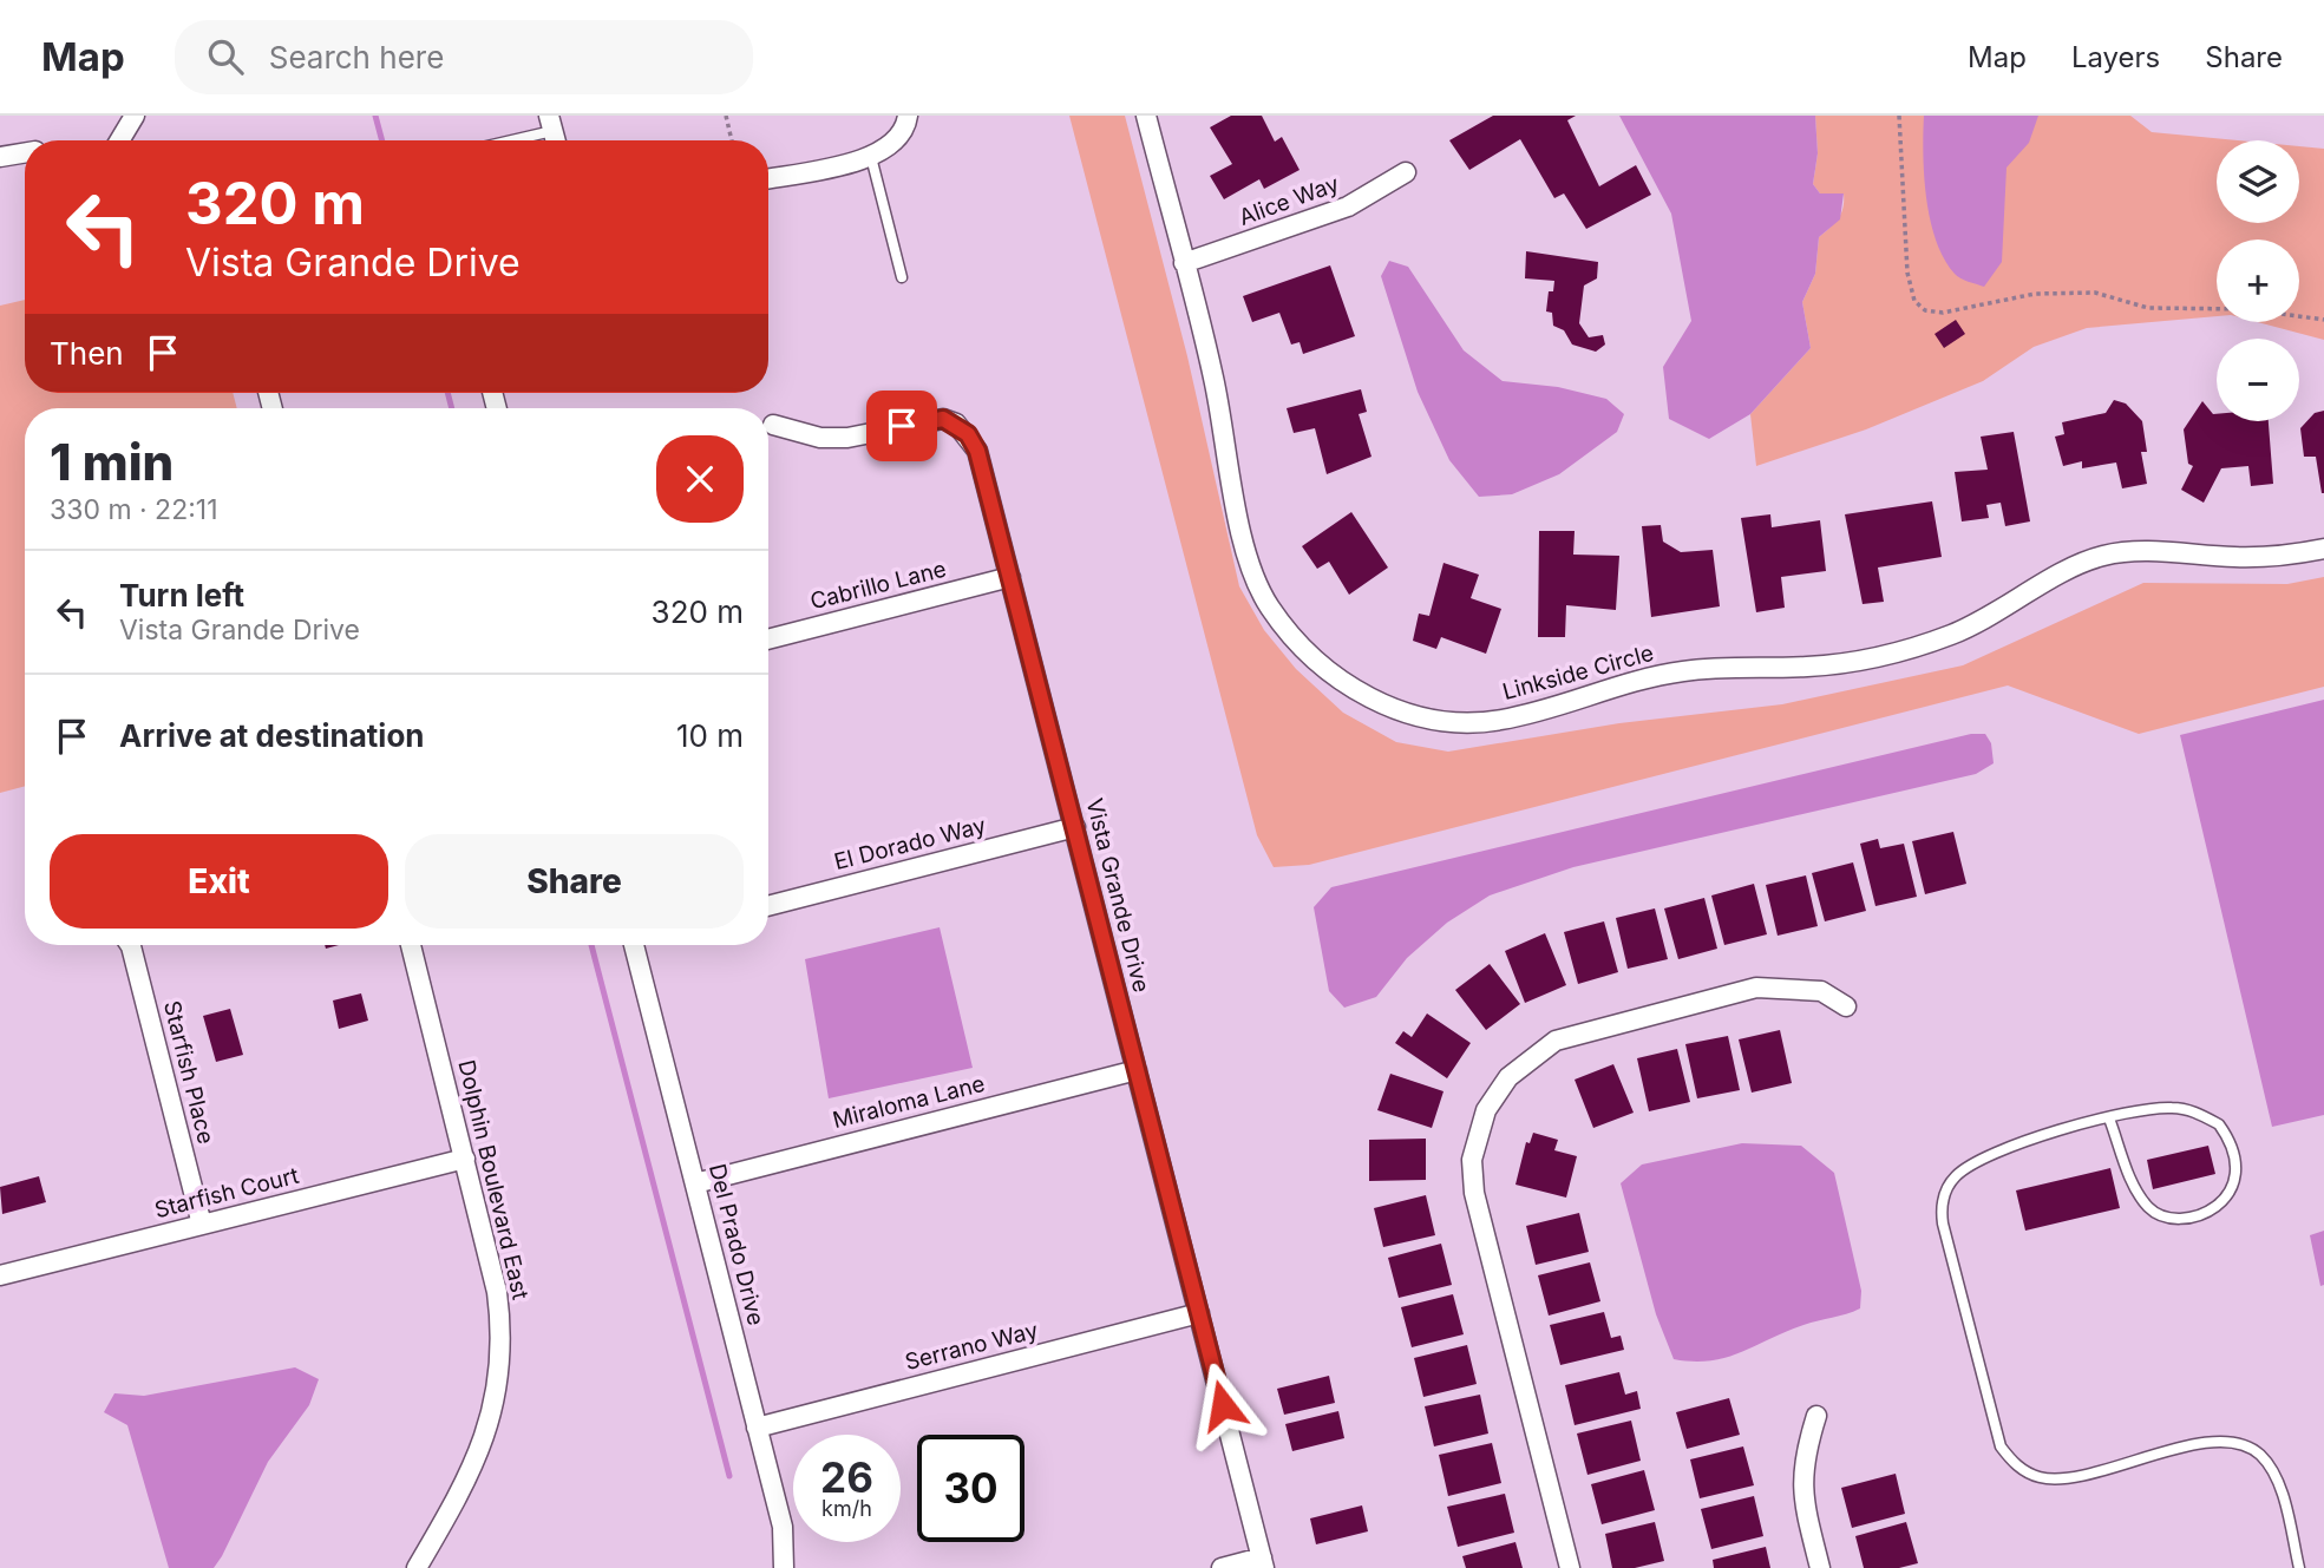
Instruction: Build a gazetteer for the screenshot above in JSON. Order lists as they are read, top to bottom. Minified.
{"streets":{"street":["Alice Way","Cabrillo Lane","Linkside Circle","El Dorado Way","Vista Grande Drive","Starfish Place","Miraloma Lane","Dolphin Boulevard East","Starfish Court","Del Prado Drive","Serrano Way"]},"crossings":[["Alice Way","Linkside Circle"],["Cabrillo Lane","Vista Grande Drive"],["El Dorado Way","Vista Grande Drive"],["Vista Grande Drive","Miraloma Lane"],["Vista Grande Drive","Serrano Way"],["Starfish Place","Starfish Court"],["Miraloma Lane","Del Prado Drive"],["Dolphin Boulevard East","Starfish Court"],["Del Prado Drive","Serrano Way"]],"page":{"header":"Map","search":"Search here","nav":["Map","Layers","Share"],"map_buttons":["+","−"],"turn":["320 m","Vista Grande Drive"],"then":"Then","heading":["1 min","330 m · 22:11"],"list":[{"name":"Turn left","note":"Vista Grande Drive","value":"320 m"},{"name":"Arrive at destination","value":"10 m"}],"buttons":["Exit","Share"],"speed":"26 km/h","limit":"30"}}
